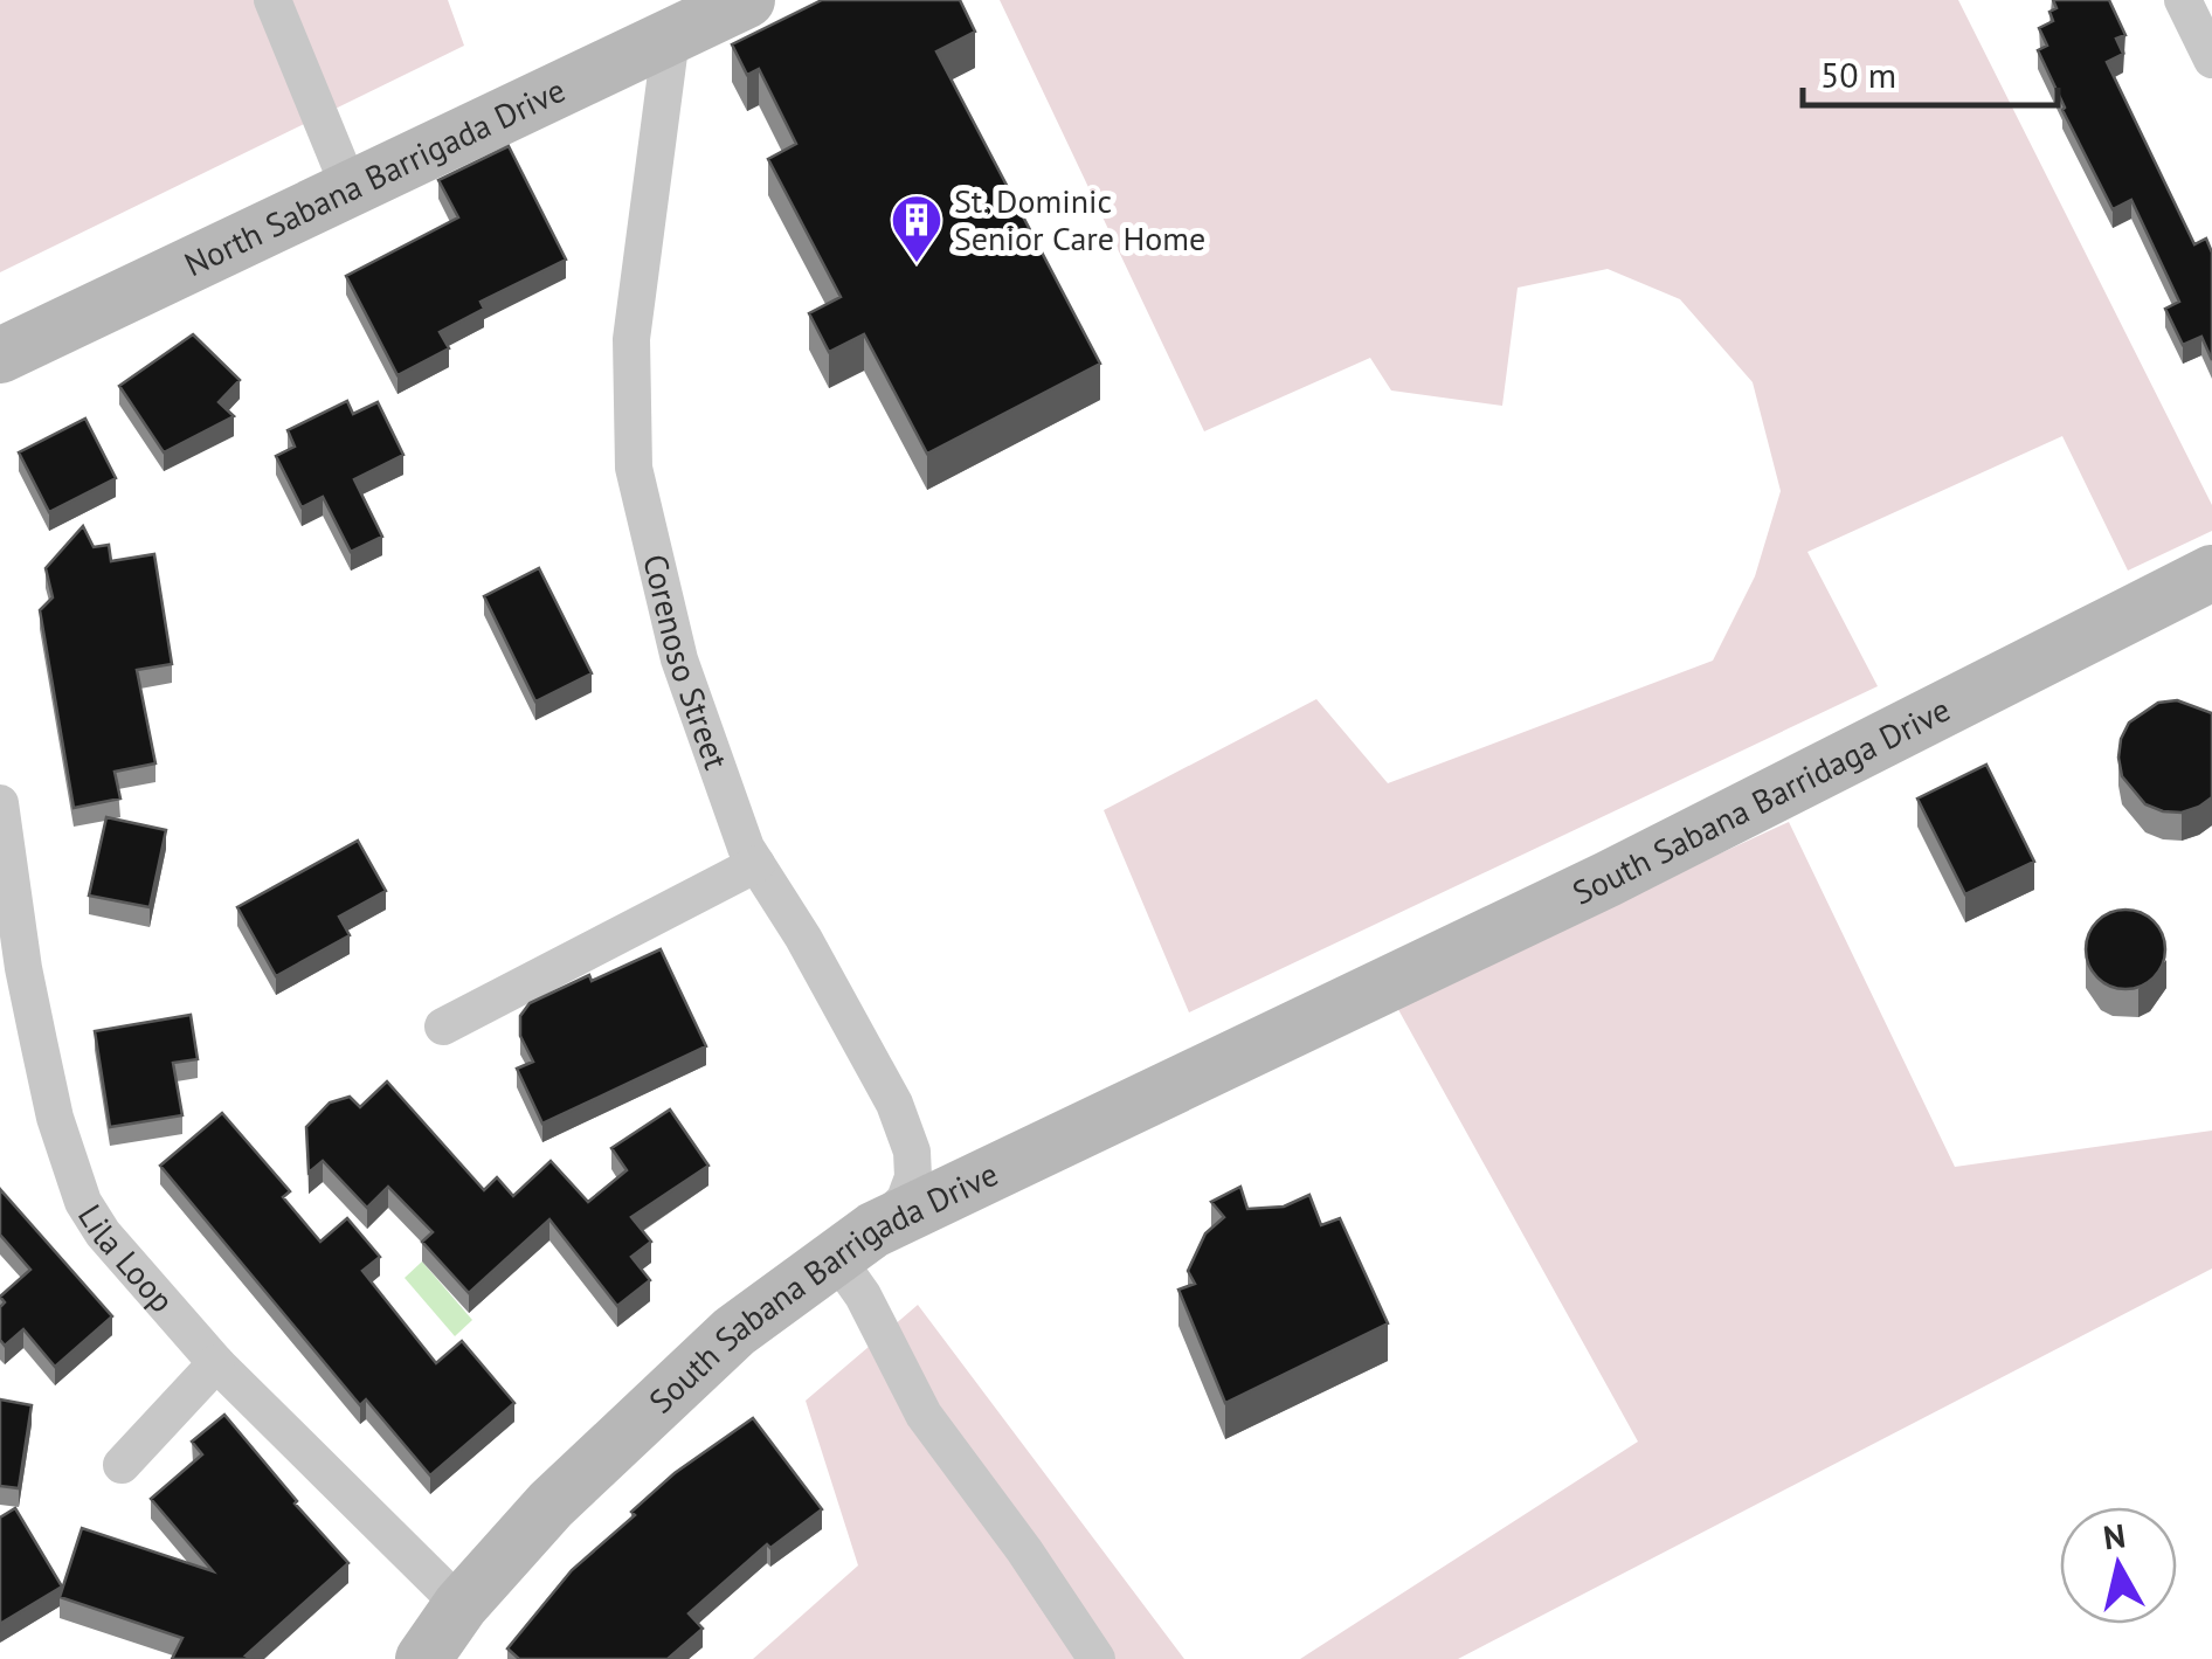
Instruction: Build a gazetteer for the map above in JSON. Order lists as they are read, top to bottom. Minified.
{"streets":{"main road":["North Sabana Barrigada Drive","South Sabana Barridaga Drive","South Sabana Barrigada Drive"],"street":["Corenoso Street","Lila Loop"]},"crossings":[["North Sabana Barrigada Drive","Corenoso Street"],["Corenoso Street","South Sabana Barrigada Drive"],["South Sabana Barridaga Drive","South Sabana Barrigada Drive"],["Lila Loop","South Sabana Barrigada Drive"]],"places":{"building":["St. Dominic Senior Care Home"]},"scale_bar":"50 m","north":"top"}
